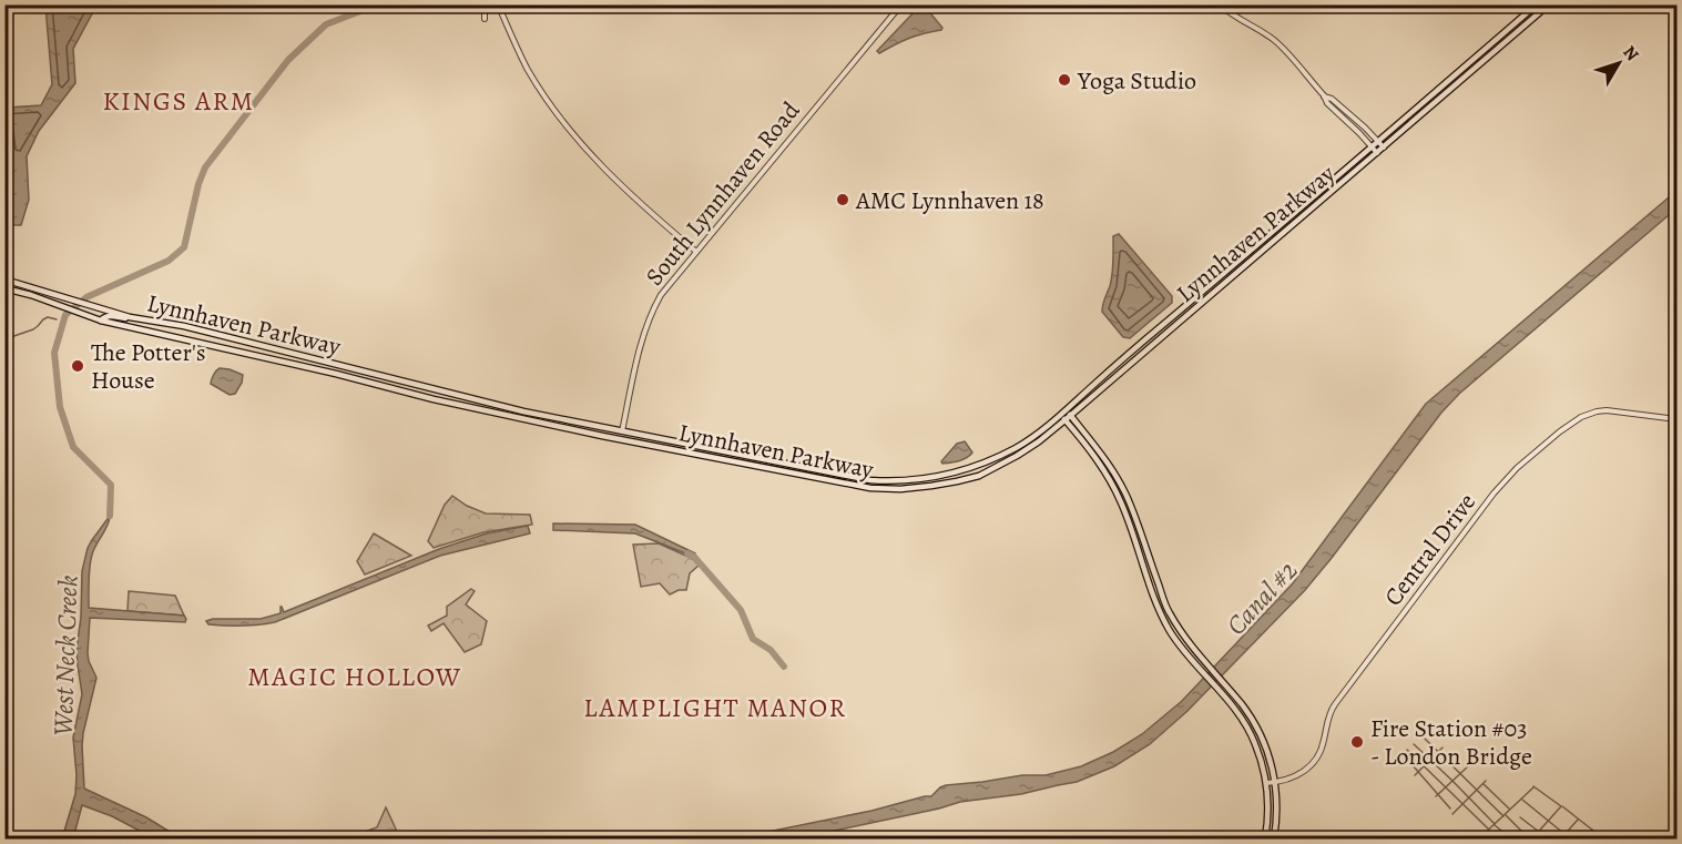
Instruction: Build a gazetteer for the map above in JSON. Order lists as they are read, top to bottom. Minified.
{"streets":{"main road":["Lynnhaven Parkway"],"street":["South Lynnhaven Road","Central Drive"]},"crossings":[["South Lynnhaven Road","Lynnhaven Parkway"]],"districts":["KINGS ARM","MAGIC HOLLOW","LAMPLIGHT MANOR"],"water":["Canal #2","West Neck Creek"],"places":["Yoga Studio","AMC Lynnhaven 18","The Potter's House","Fire Station #03 - London Bridge"],"north":"top right"}
